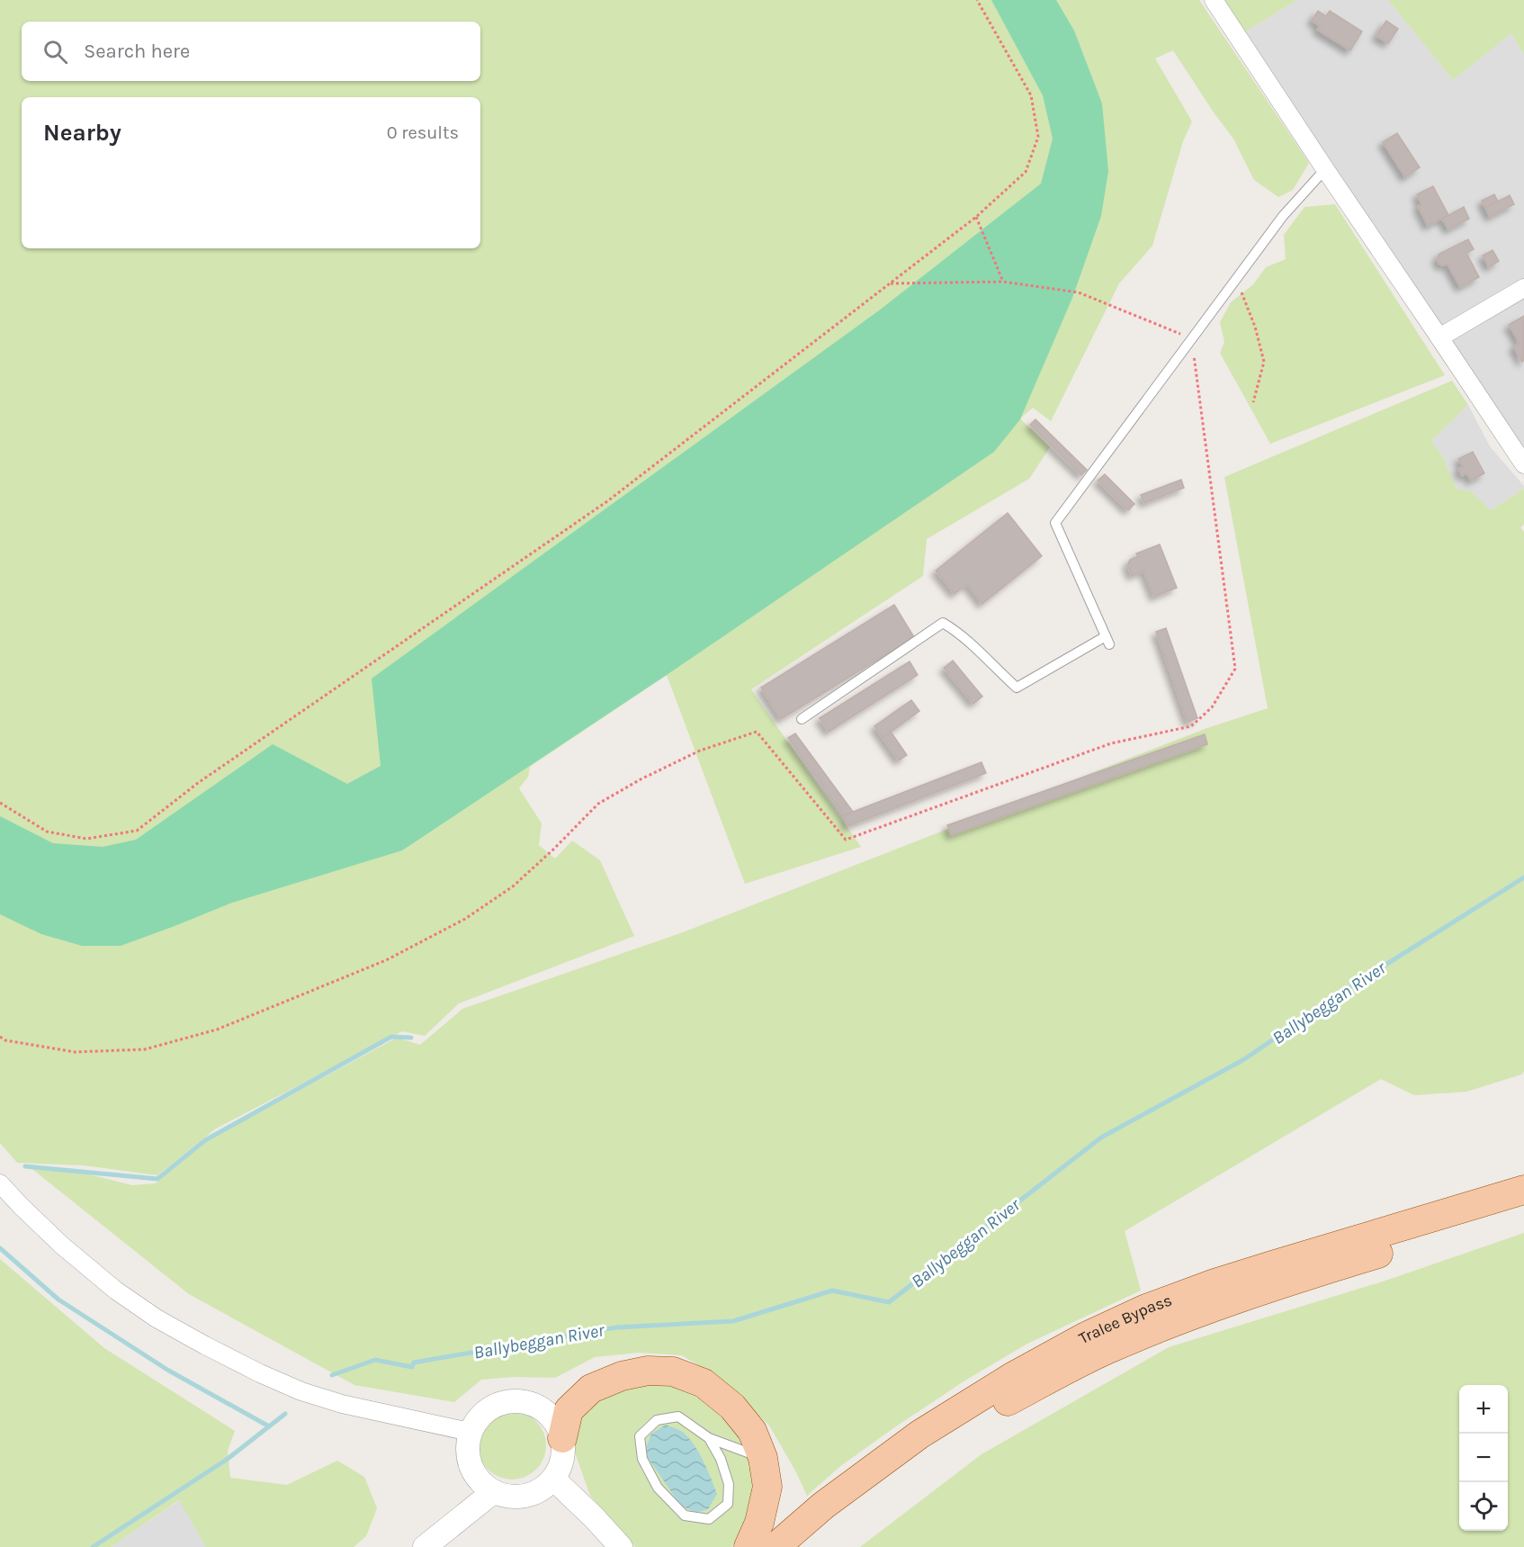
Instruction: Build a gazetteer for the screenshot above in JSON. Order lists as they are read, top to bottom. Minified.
{"streets":{"main road":["Tralee Bypass"]},"water":["Ballybeggan River"],"page":{"search":"Search here","heading":["Nearby","0 results"],"map_buttons":["+","−"]}}
